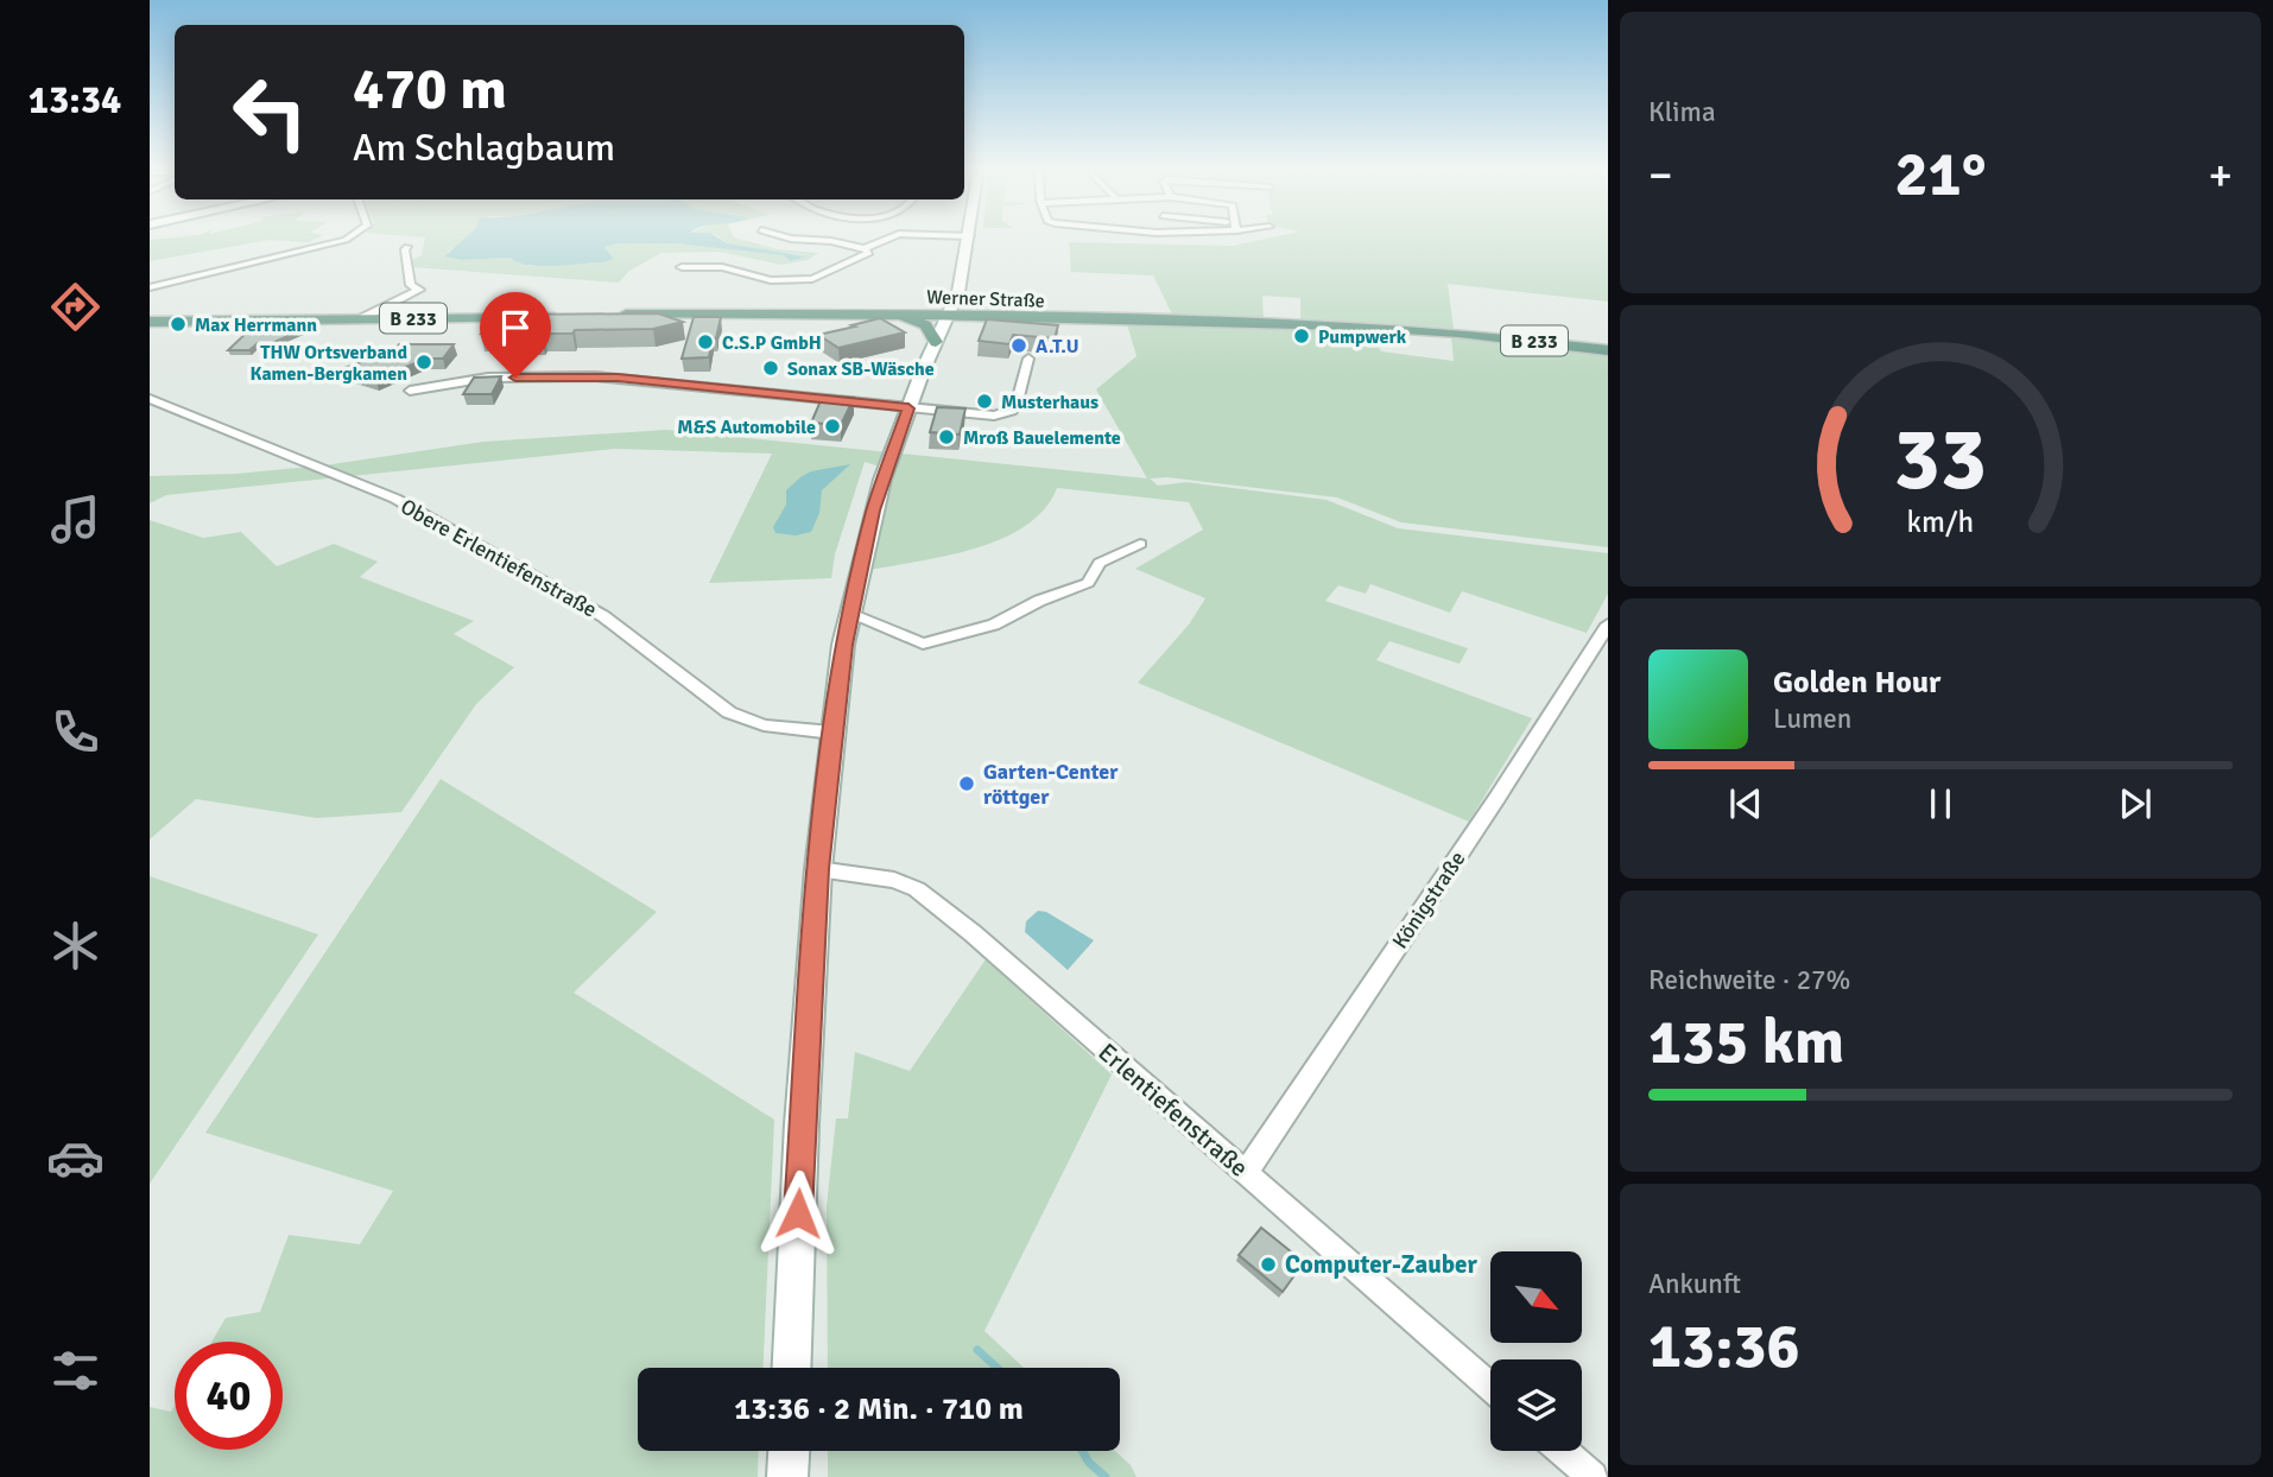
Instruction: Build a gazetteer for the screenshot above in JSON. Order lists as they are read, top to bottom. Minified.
{"streets":{"main road":["Werner Straße","B 233"],"street":["Obere Erlentiefenstraße","Königstraße","Erlentiefenstraße"]},"crossings":[["Königstraße","Erlentiefenstraße"]],"places":["Max Herrmann","Pumpwerk","C.S.P GmbH","A.T.U","THW Ortsverband Kamen-Bergkamen","Sonax SB-Wäsche","Musterhaus","M&S Automobile","Mroß Bauelemente","Garten-Center röttger","Computer-Zauber"],"north":"bottom right","page":{"tabs":"13:34","tile":["Klima",["Reichweite · 27%","135 km"],["Ankunft","13:36"]],"turn":["470 m","Am Schlagbaum"],"heat":["−","21°","+"],"song":["Golden Hour","Lumen"],"limit":"40","trip":"13:36 · 2 Min. · 710 m","gauge":["33","km/h"]}}
